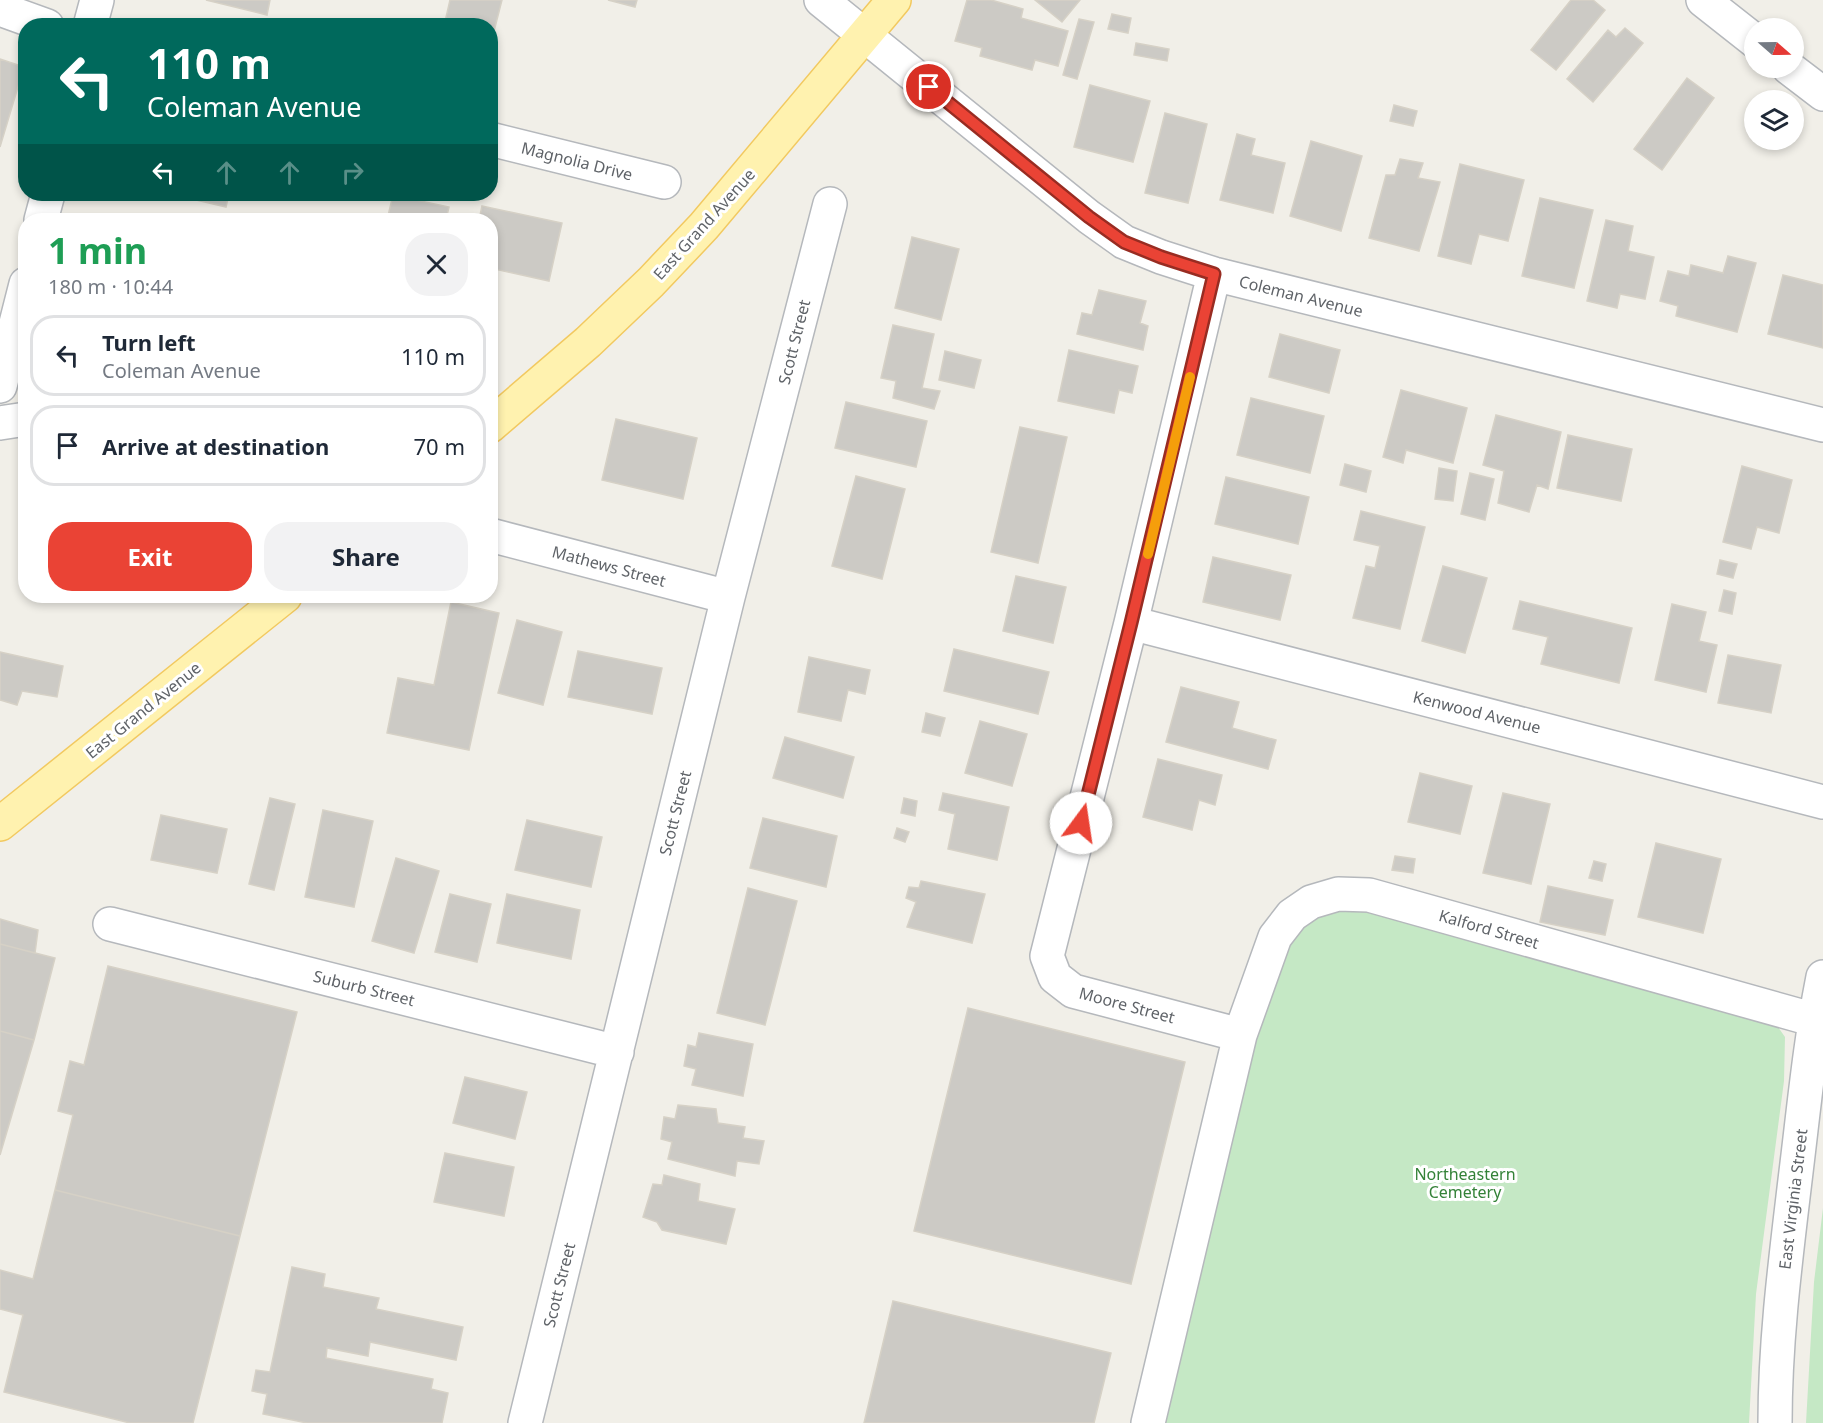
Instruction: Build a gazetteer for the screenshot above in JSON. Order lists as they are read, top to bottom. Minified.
{"streets":{"main road":["East Grand Avenue"],"street":["Magnolia Drive","Coleman Avenue","Scott Street","Mathews Street","Kenwood Avenue","Kalford Street","Suburb Street","Moore Street","East Virginia Street"]},"crossings":[["East Grand Avenue","Coleman Avenue"],["Coleman Avenue","Moore Street"],["Scott Street","Mathews Street"],["Scott Street","Suburb Street"],["Kenwood Avenue","Moore Street"],["Kalford Street","Moore Street"],["Kalford Street","East Virginia Street"]],"parks":["Northeastern Cemetery"],"north":"right","page":{"turn":["110 m","Coleman Avenue"],"heading":["1 min","180 m · 10:44"],"list":[{"name":"Turn left","note":"Coleman Avenue","value":"110 m"},{"name":"Arrive at destination","value":"70 m"}],"buttons":["Exit","Share"]}}
